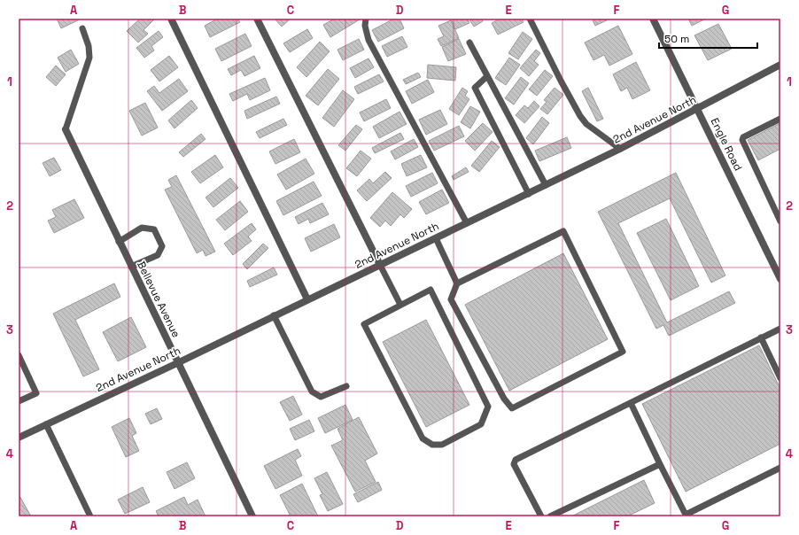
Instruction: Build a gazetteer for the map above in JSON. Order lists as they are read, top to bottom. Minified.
{"streets":{"street":["2nd Avenue North","Engle Road","Bellevue Avenue"]},"crossings":[["2nd Avenue North","Engle Road"],["2nd Avenue North","Bellevue Avenue"]],"scale_bar":"50 m","grid":{"columns":["A","B","C","D","E","F","G"],"rows":["1","2","3","4"]}}
